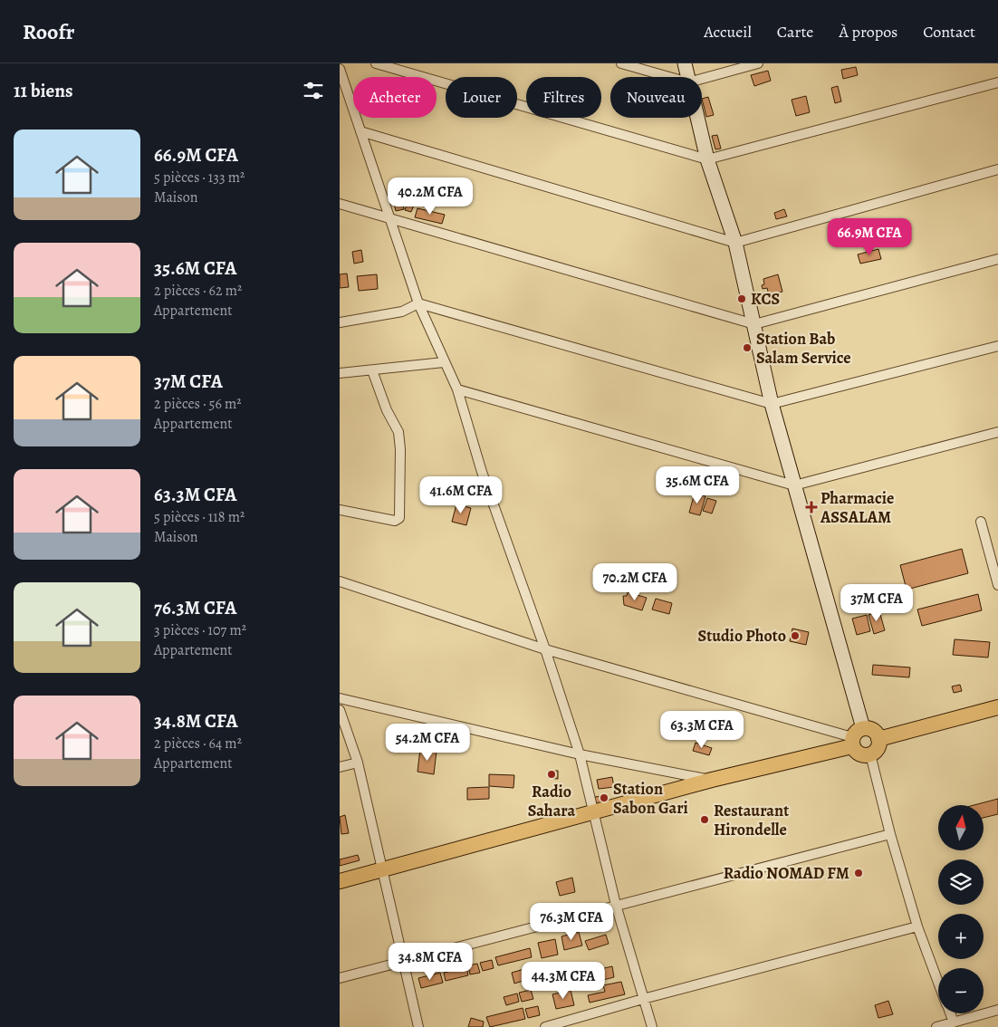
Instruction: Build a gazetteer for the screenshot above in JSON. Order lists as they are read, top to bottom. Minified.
{"places":{"other":["KCS","Station Bab Salam Service","Studio Photo","Radio Sahara","Station Sabon Gari","Restaurant Hirondelle","Radio NOMAD FM"],"health":["Pharmacie ASSALAM"]},"north":"top","page":{"header":"Roofr","nav":["Accueil","Carte","À propos","Contact"],"heading":"11 biens","chip":["Acheter","Louer","Filtres","Nouveau"],"list":[{"name":"66.9M CFA","note":"5 pièces · 133 m² · Maison"},{"name":"35.6M CFA","note":"2 pièces · 62 m² · Appartement"},{"name":"37M CFA","note":"2 pièces · 56 m² · Appartement"},{"name":"63.3M CFA","note":"5 pièces · 118 m² · Maison"},{"name":"76.3M CFA","note":"3 pièces · 107 m² · Appartement"},{"name":"34.8M CFA","note":"2 pièces · 64 m² · Appartement"}],"price":["40.2M CFA","66.9M CFA","35.6M CFA","41.6M CFA","70.2M CFA","37M CFA","63.3M CFA","54.2M CFA","76.3M CFA","34.8M CFA","44.3M CFA"],"map_buttons":["+","−"]}}
